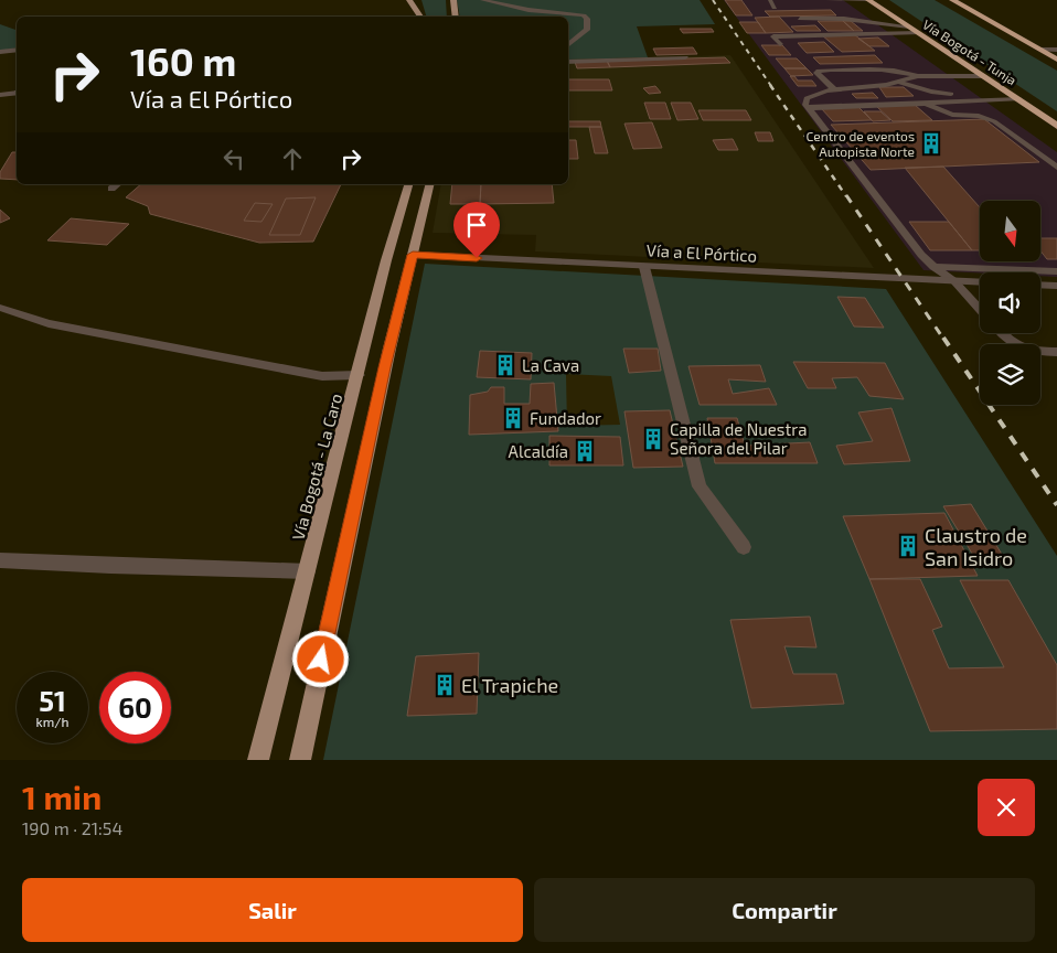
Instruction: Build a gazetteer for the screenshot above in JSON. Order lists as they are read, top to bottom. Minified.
{"streets":{"highway":["Vía Bogotá - Tunja"],"main road":["Vía Bogotá - La Caro"],"street":["Vía a El Pórtico"]},"places":{"building":["Centro de eventos Autopista Norte","La Cava","Fundador","Capilla de Nuestra Señora del Pilar","Alcaldía","Claustro de San Isidro","El Trapiche"]},"north":"bottom","page":{"turn":["160 m","Vía a El Pórtico"],"speed":"51 km/h","limit":"60","heading":["1 min","190 m · 21:54"],"buttons":["Salir","Compartir"]}}
